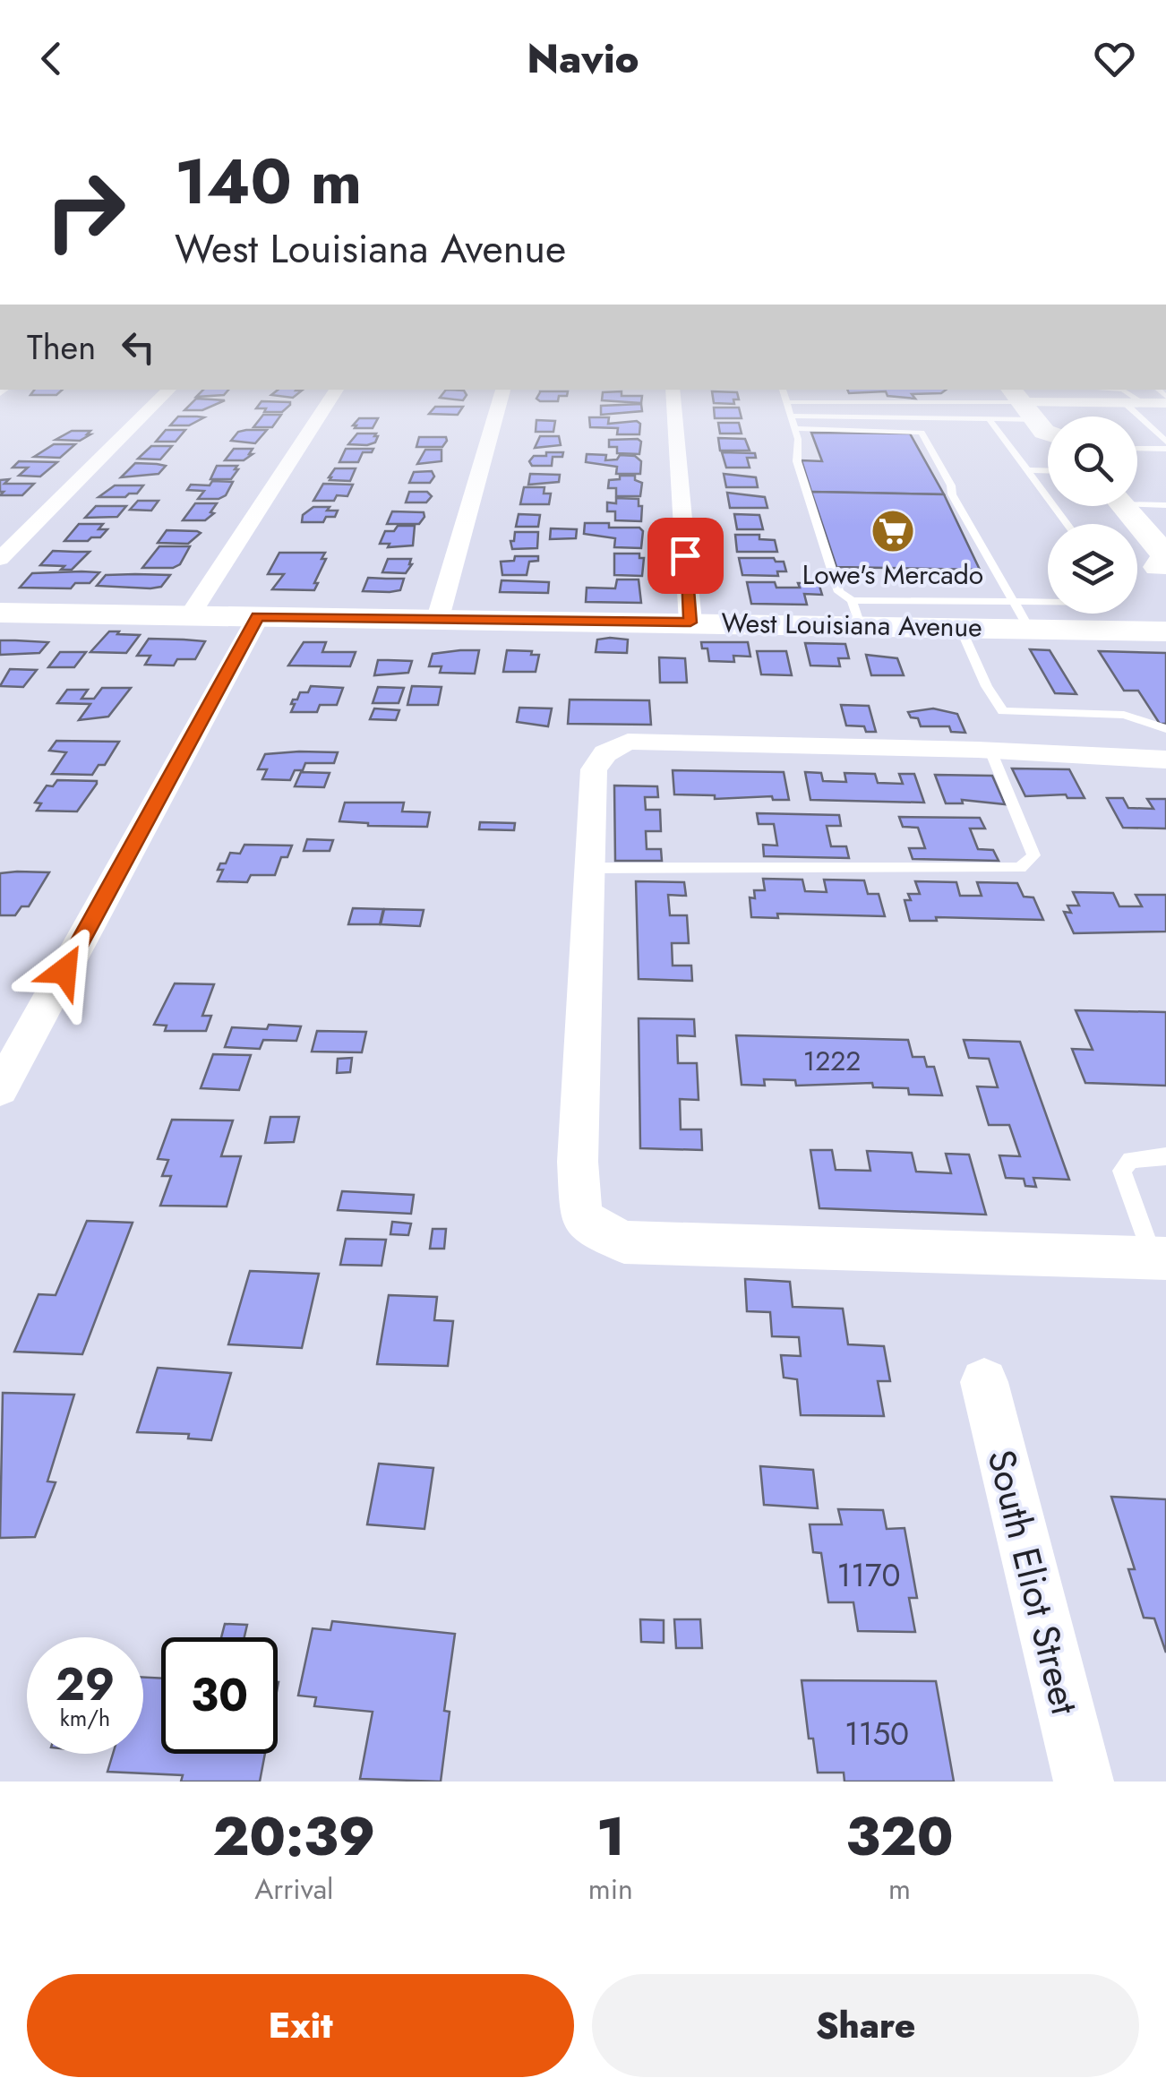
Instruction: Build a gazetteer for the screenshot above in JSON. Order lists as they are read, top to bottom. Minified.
{"streets":{"street":["West Louisiana Avenue","South Eliot Street"]},"places":{"supermarket":["Lowe's Mercado"]},"house_numbers":["1222","1170","1150"],"page":{"header":"Navio","turn":["140 m","West Louisiana Avenue"],"then":"Then","speed":"29 km/h","limit":"30","eta":["20:39","Arrival","1","min","320","m"],"buttons":["Exit","Share"]}}
